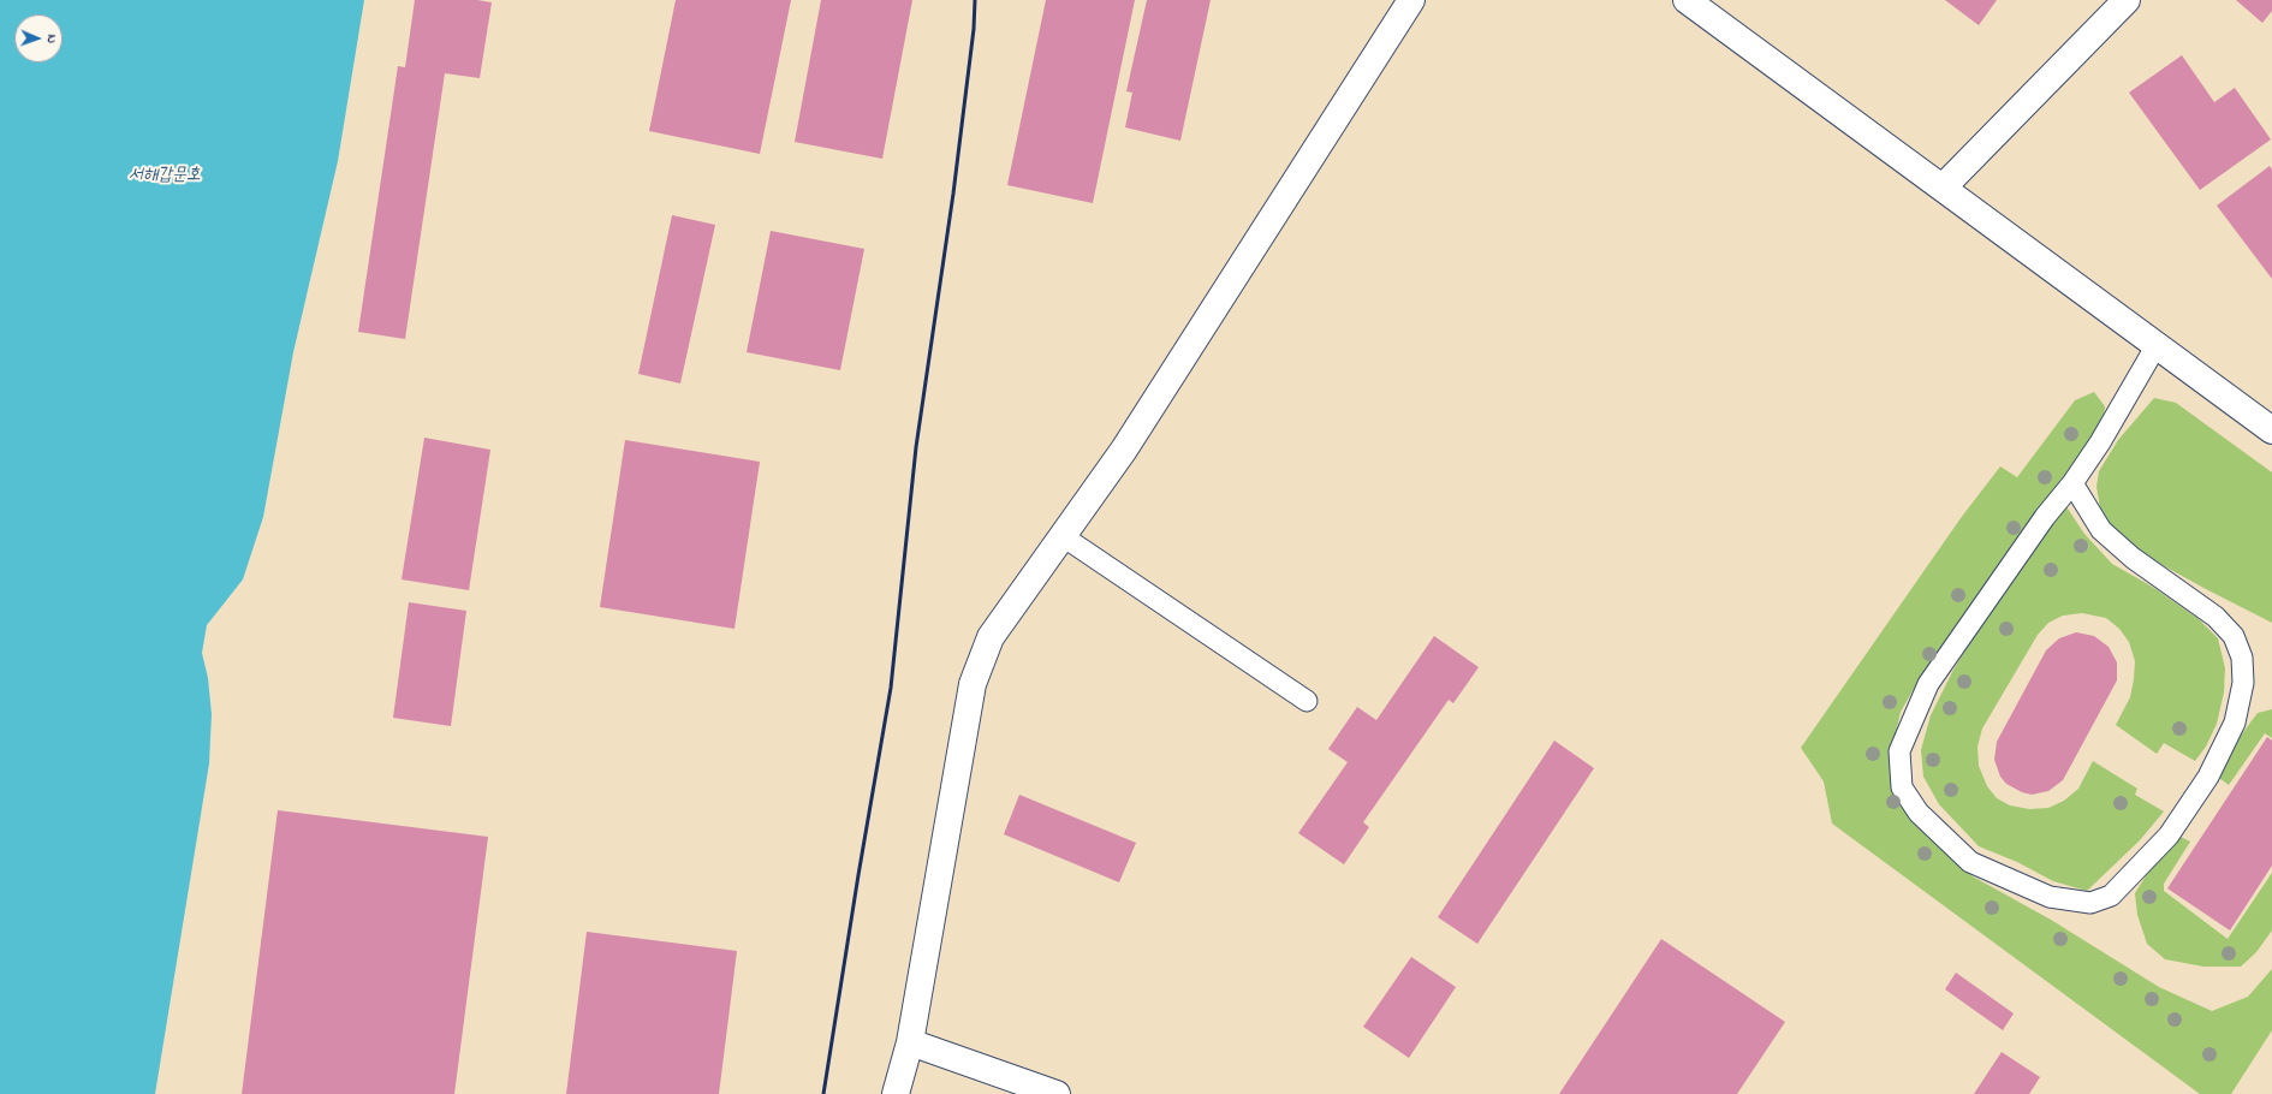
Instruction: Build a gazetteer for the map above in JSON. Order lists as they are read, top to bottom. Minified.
{"water":["서해갑문호"],"north":"right"}
